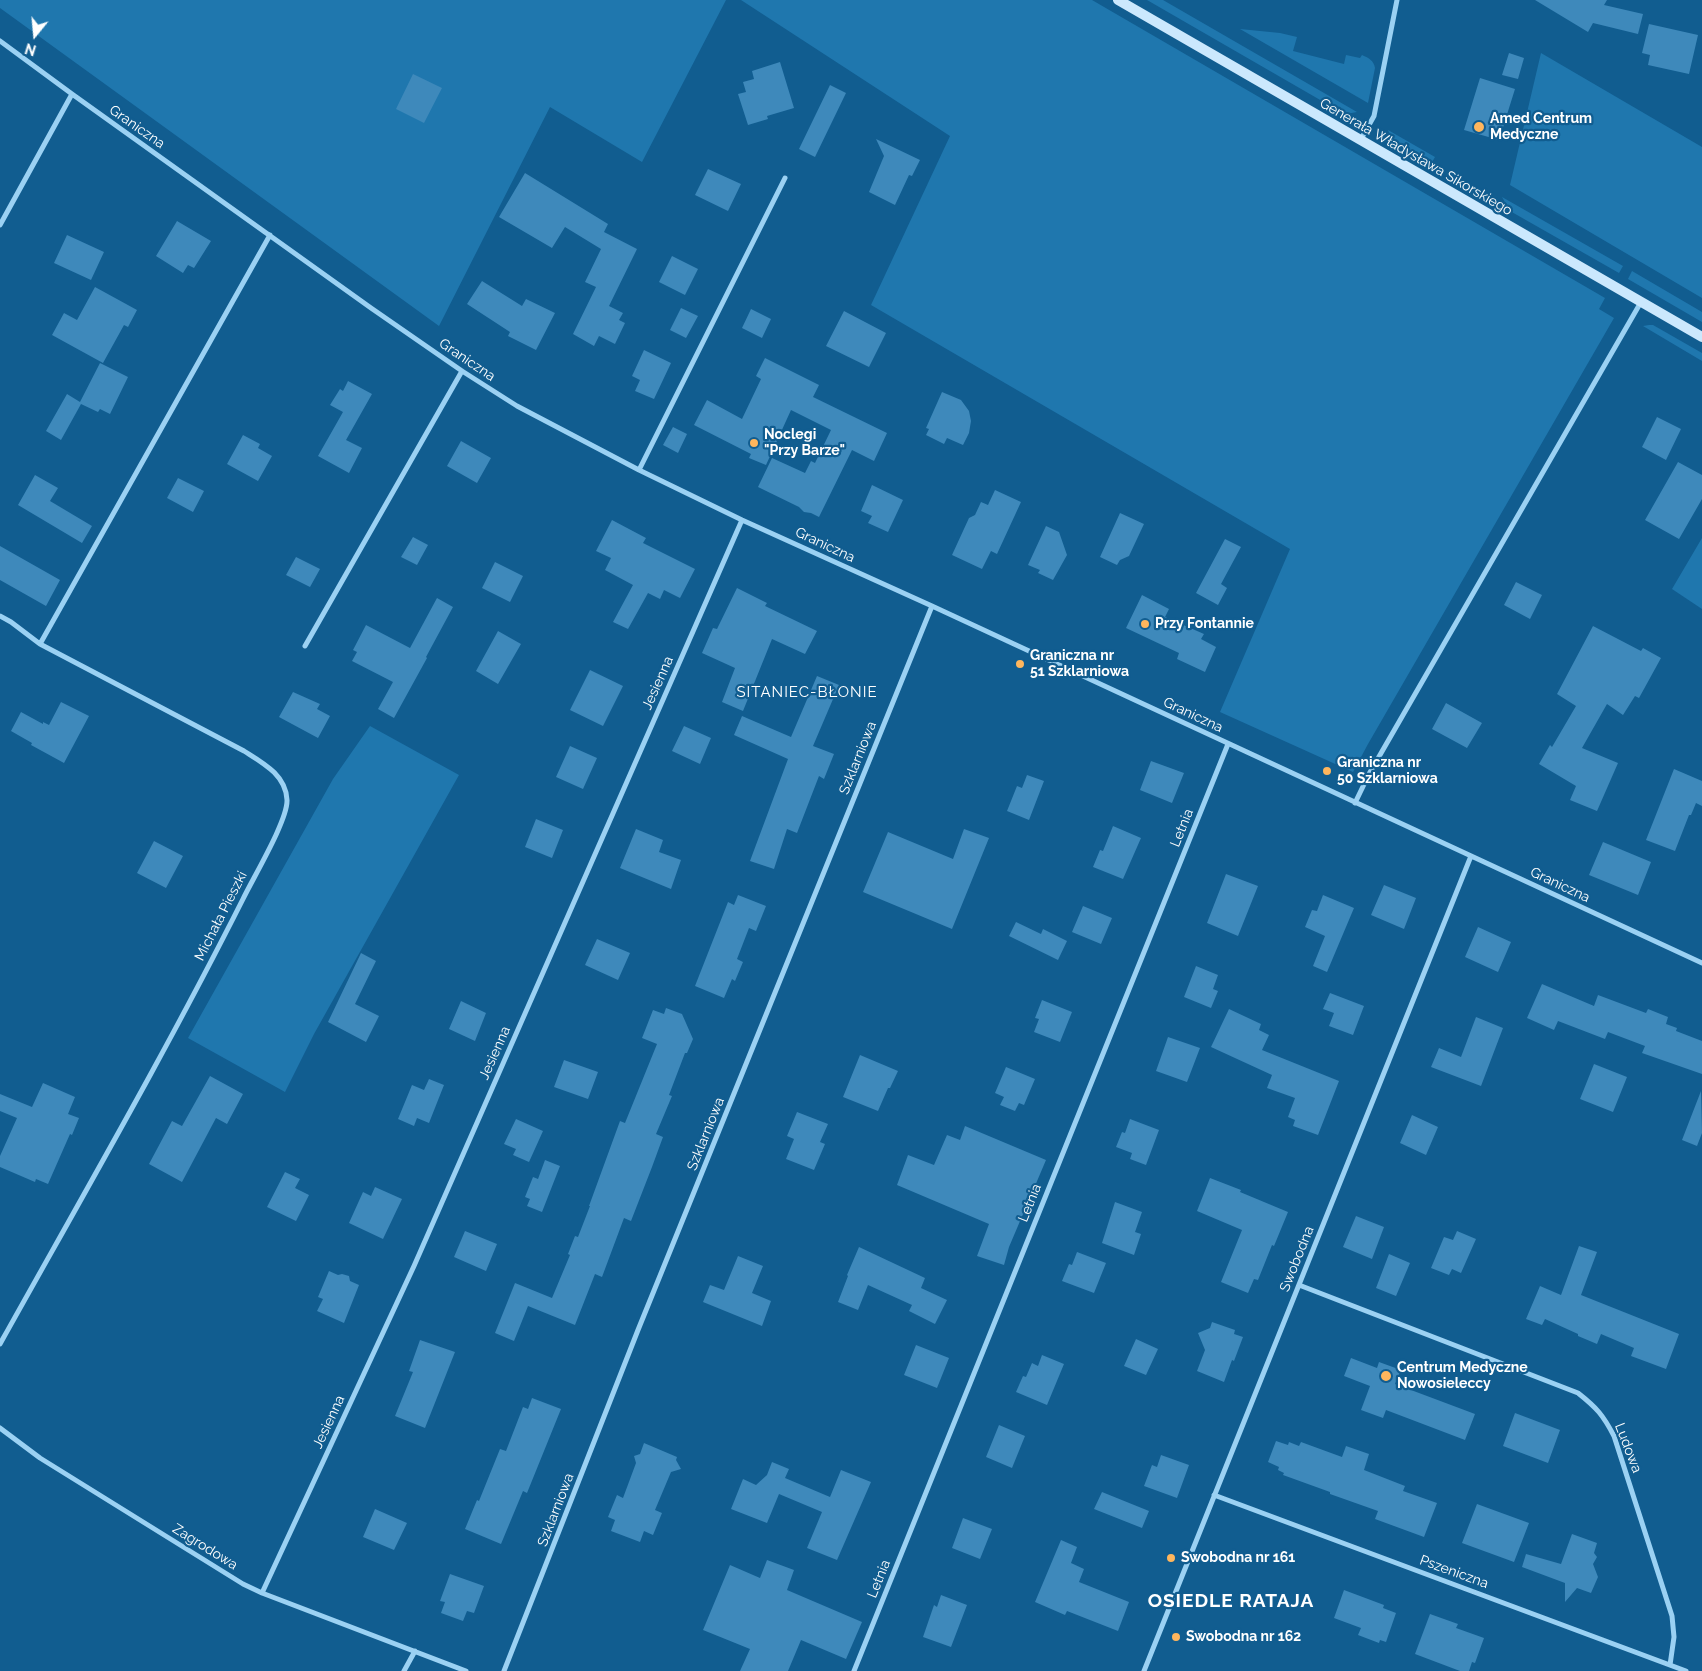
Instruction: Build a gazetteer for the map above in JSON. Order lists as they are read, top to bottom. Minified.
{"streets":{"street":["Graniczna","Generała Władysława Sikorskiego","Jesienna","Szklarniowa","Letnia","Michała Pieszki","Swobodna","Ludowa","Zagrodowa","Pszeniczna"]},"crossings":[["Graniczna","Jesienna"],["Graniczna","Szklarniowa"],["Graniczna","Letnia"],["Graniczna","Swobodna"],["Jesienna","Zagrodowa"],["Swobodna","Ludowa"],["Swobodna","Pszeniczna"],["Ludowa","Pszeniczna"]],"districts":["SITANIEC-BŁONIE","OSIEDLE RATAJA"],"places":["Amed Centrum Medyczne","Noclegi \"Przy Barze\"","Przy Fontannie","Graniczna nr 51 Szklarniowa","Graniczna nr 50 Szklarniowa","Centrum Medyczne Nowosieleccy","Swobodna nr 161","Swobodna nr 162"],"north":"bottom"}
